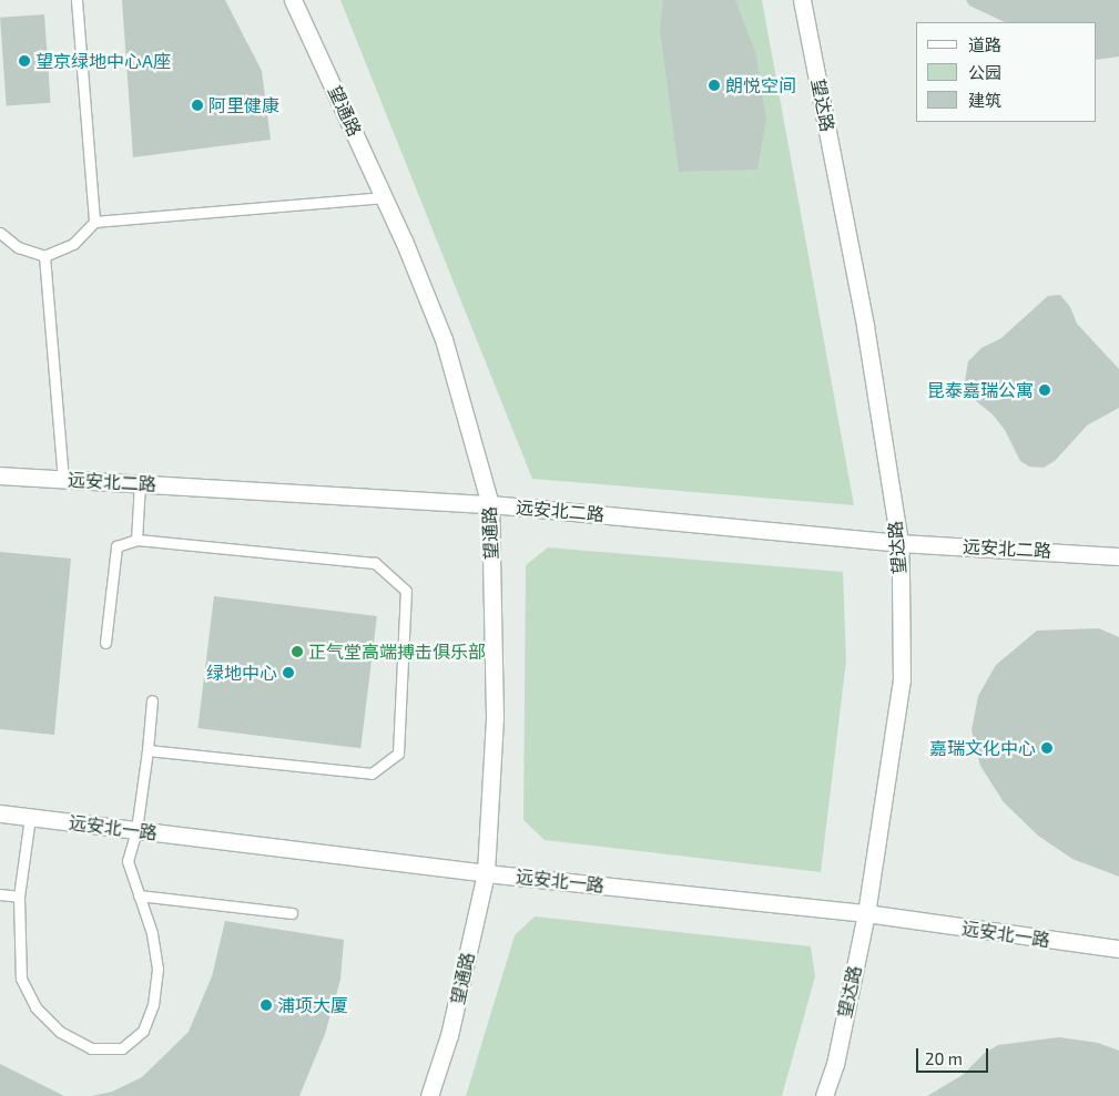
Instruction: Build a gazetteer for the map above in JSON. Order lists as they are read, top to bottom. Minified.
{"streets":{"street":["望达路","望通路","远安北二路","远安北一路"]},"crossings":[["望达路","远安北二路"],["望达路","远安北一路"],["望通路","远安北二路"],["望通路","远安北一路"]],"places":["望京绿地中心A座","朗悦空间","阿里健康","昆泰嘉瑞公寓","正气堂高端搏击俱乐部","绿地中心","嘉瑞文化中心","浦项大厦"],"legend":["道路","公园","建筑"],"scale_bar":"20 m"}
